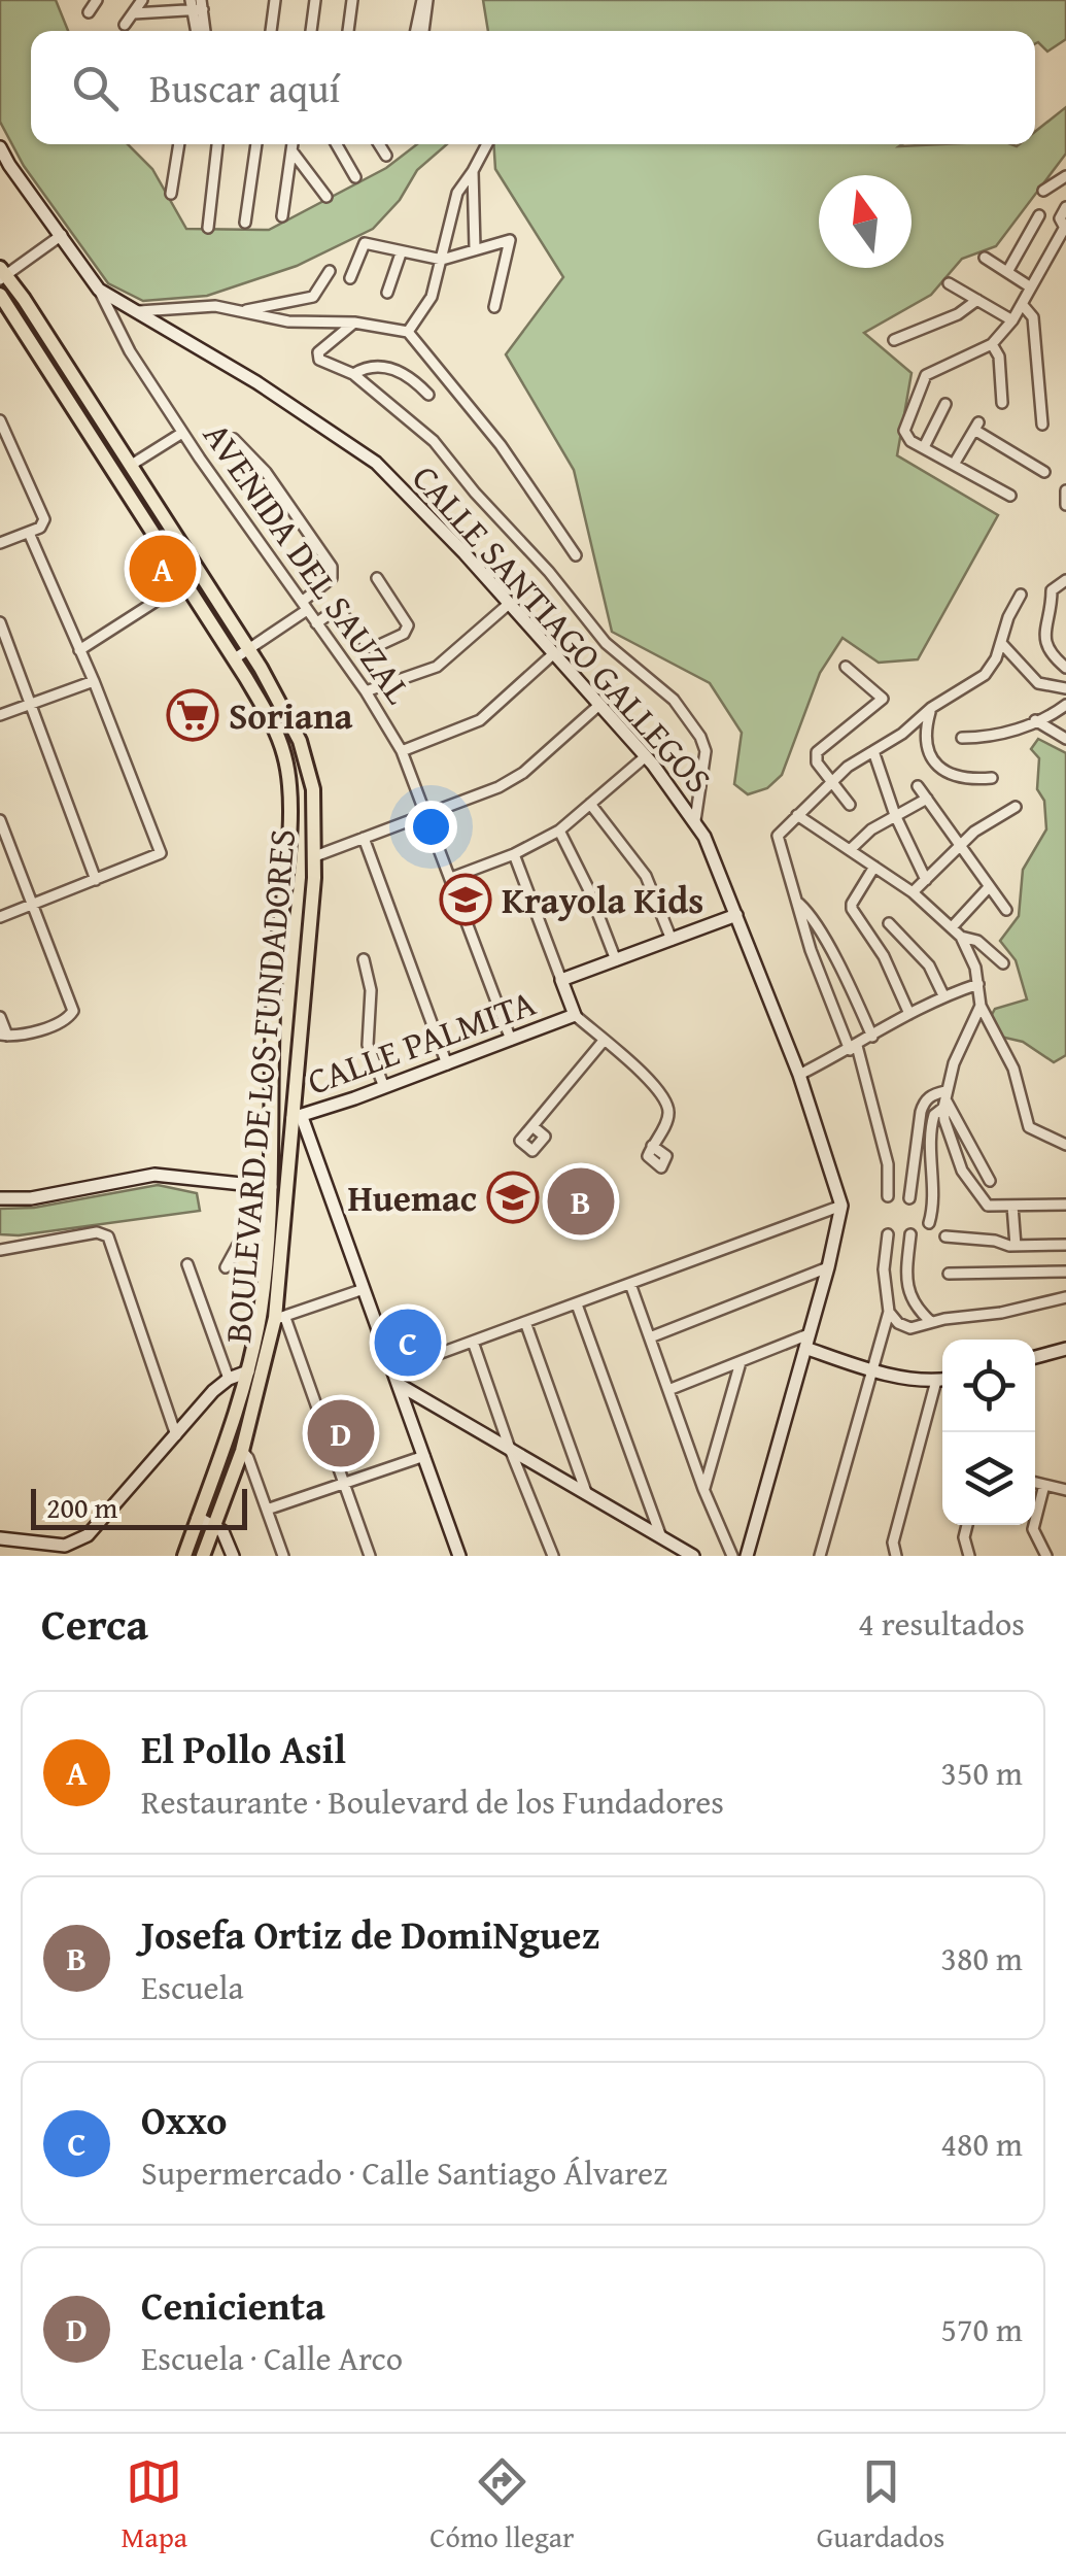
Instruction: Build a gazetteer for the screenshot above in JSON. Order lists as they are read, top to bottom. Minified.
{"streets":{"main road":["BOULEVARD DE LOS FUNDADORES"],"street":["AVENIDA DEL SAUZAL","CALLE SANTIAGO GALLEGOS","CALLE PALMITA"]},"crossings":[["AVENIDA DEL SAUZAL","CALLE SANTIAGO GALLEGOS"],["AVENIDA DEL SAUZAL","CALLE PALMITA"],["CALLE PALMITA","BOULEVARD DE LOS FUNDADORES"]],"places":{"supermarket":["Soriana"],"school or university":["Krayola Kids","Huemac"]},"scale_bar":"200 m","north":"top","page":{"search":"Buscar aquí","pins":["A","B","C","D"],"scale":"200 m","heading":["Cerca","4 resultados"],"list":[{"mark":"A","name":"El Pollo Asil","note":"Restaurante · Boulevard de los Fundadores","value":"350 m"},{"mark":"B","name":"Josefa Ortiz de DomiNguez","note":"Escuela","value":"380 m"},{"mark":"C","name":"Oxxo","note":"Supermercado · Calle Santiago Álvarez","value":"480 m"},{"mark":"D","name":"Cenicienta","note":"Escuela · Calle Arco","value":"570 m"}],"nav":["Mapa","Cómo llegar","Guardados"]}}
